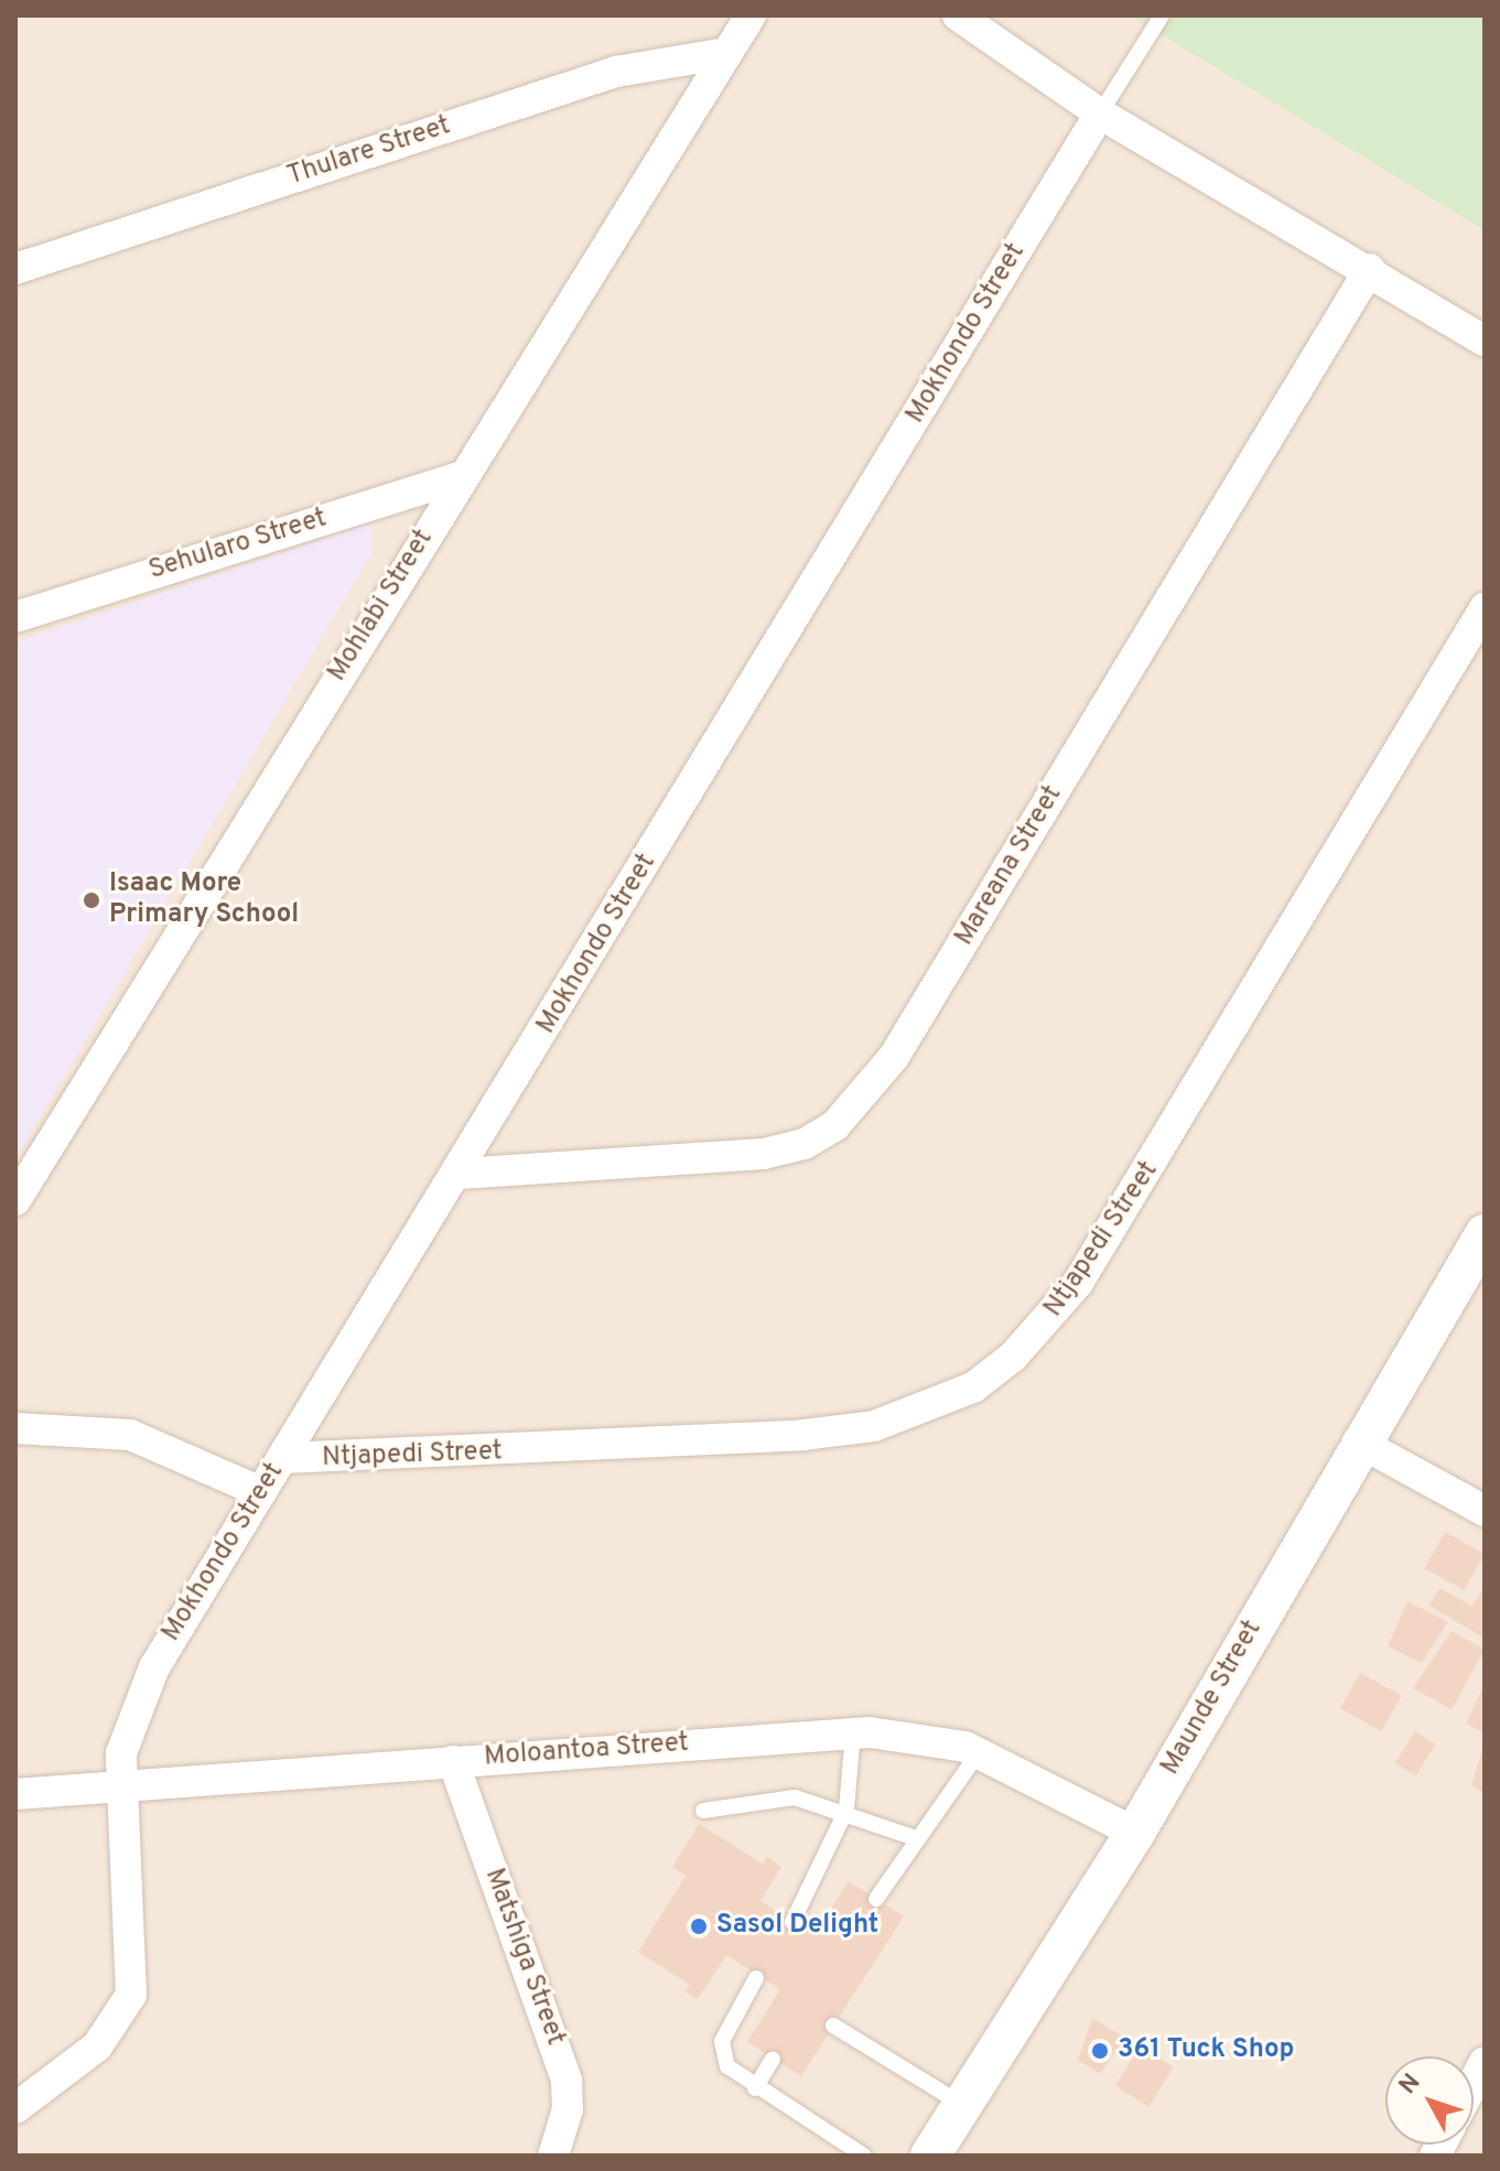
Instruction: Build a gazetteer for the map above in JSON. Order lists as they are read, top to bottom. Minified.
{"streets":{"street":["Thulare Street","Mokhondo Street","Sehularo Street","Mohlabi Street","Mareana Street","Ntjapedi Street","Maunde Street","Moloantoa Street","Matshiga Street"]},"crossings":[["Thulare Street","Mohlabi Street"],["Mokhondo Street","Mareana Street"],["Mokhondo Street","Ntjapedi Street"],["Mokhondo Street","Moloantoa Street"],["Sehularo Street","Mohlabi Street"],["Maunde Street","Moloantoa Street"],["Moloantoa Street","Matshiga Street"]],"places":["Isaac More Primary School","Sasol Delight","361 Tuck Shop"],"north":"top left"}
